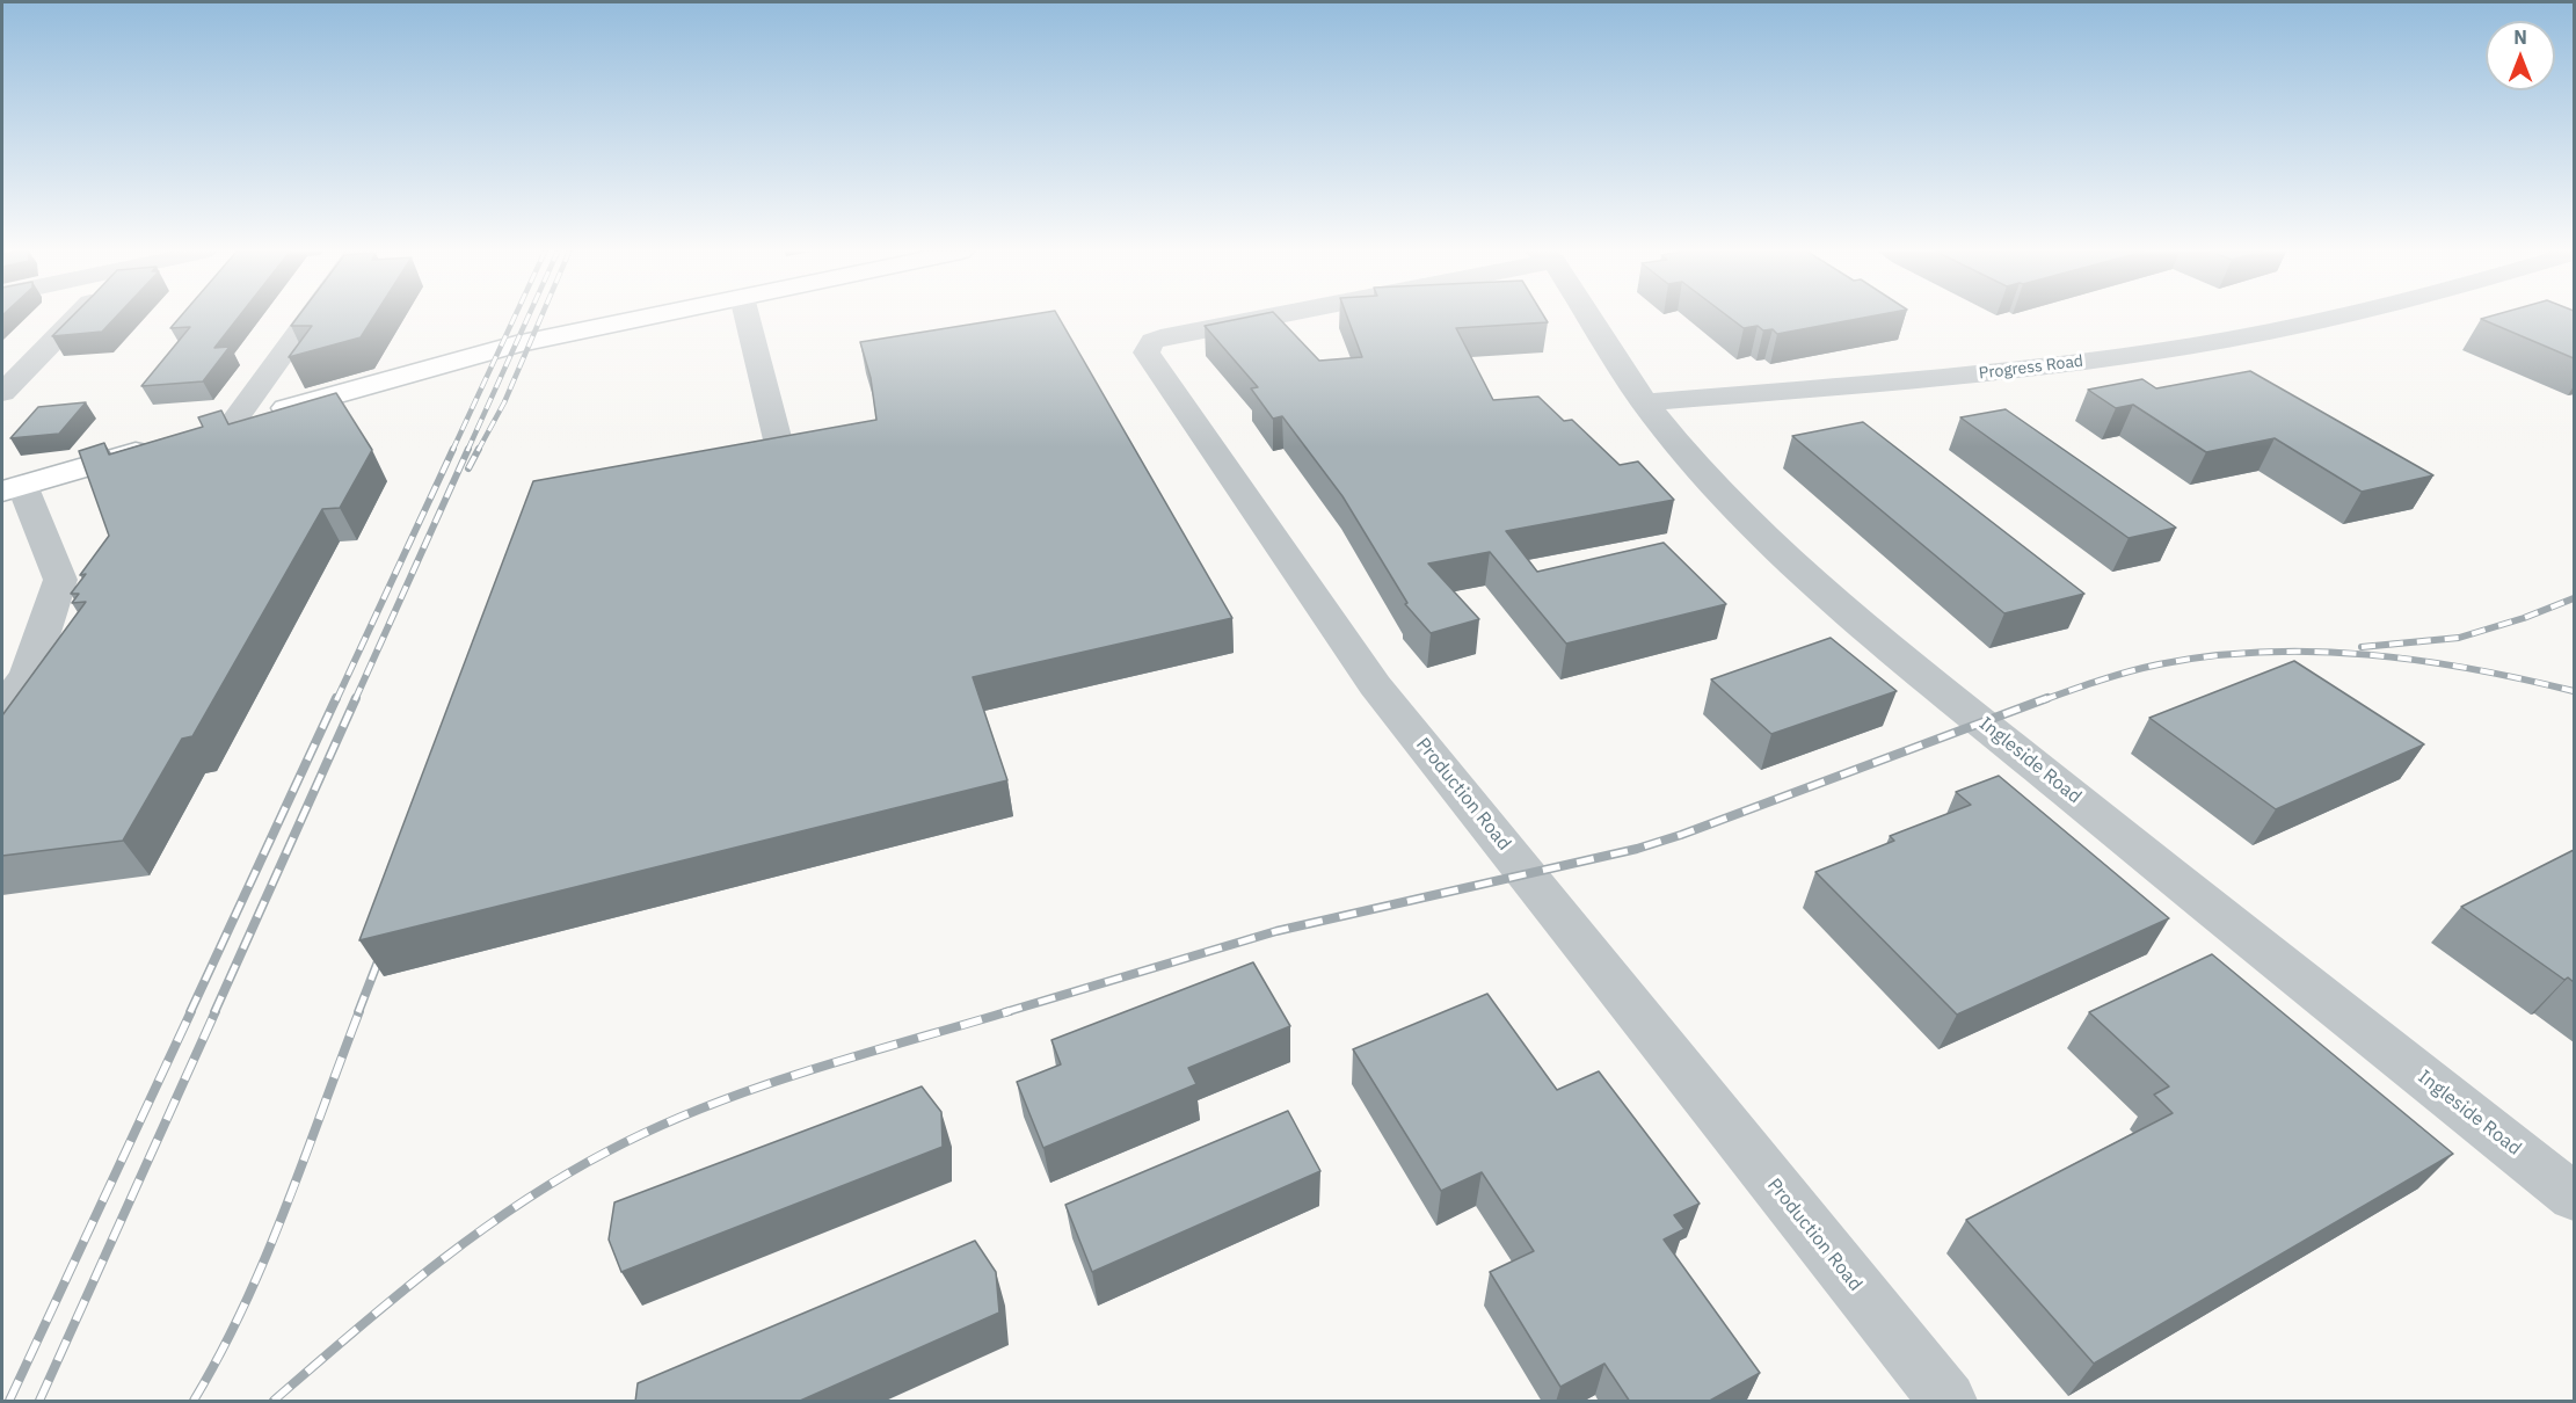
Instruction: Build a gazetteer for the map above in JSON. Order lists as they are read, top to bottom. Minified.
{"streets":{"street":["Progress Road","Ingleside Road","Production Road"]},"crossings":[["Progress Road","Ingleside Road"]],"north":"top"}
